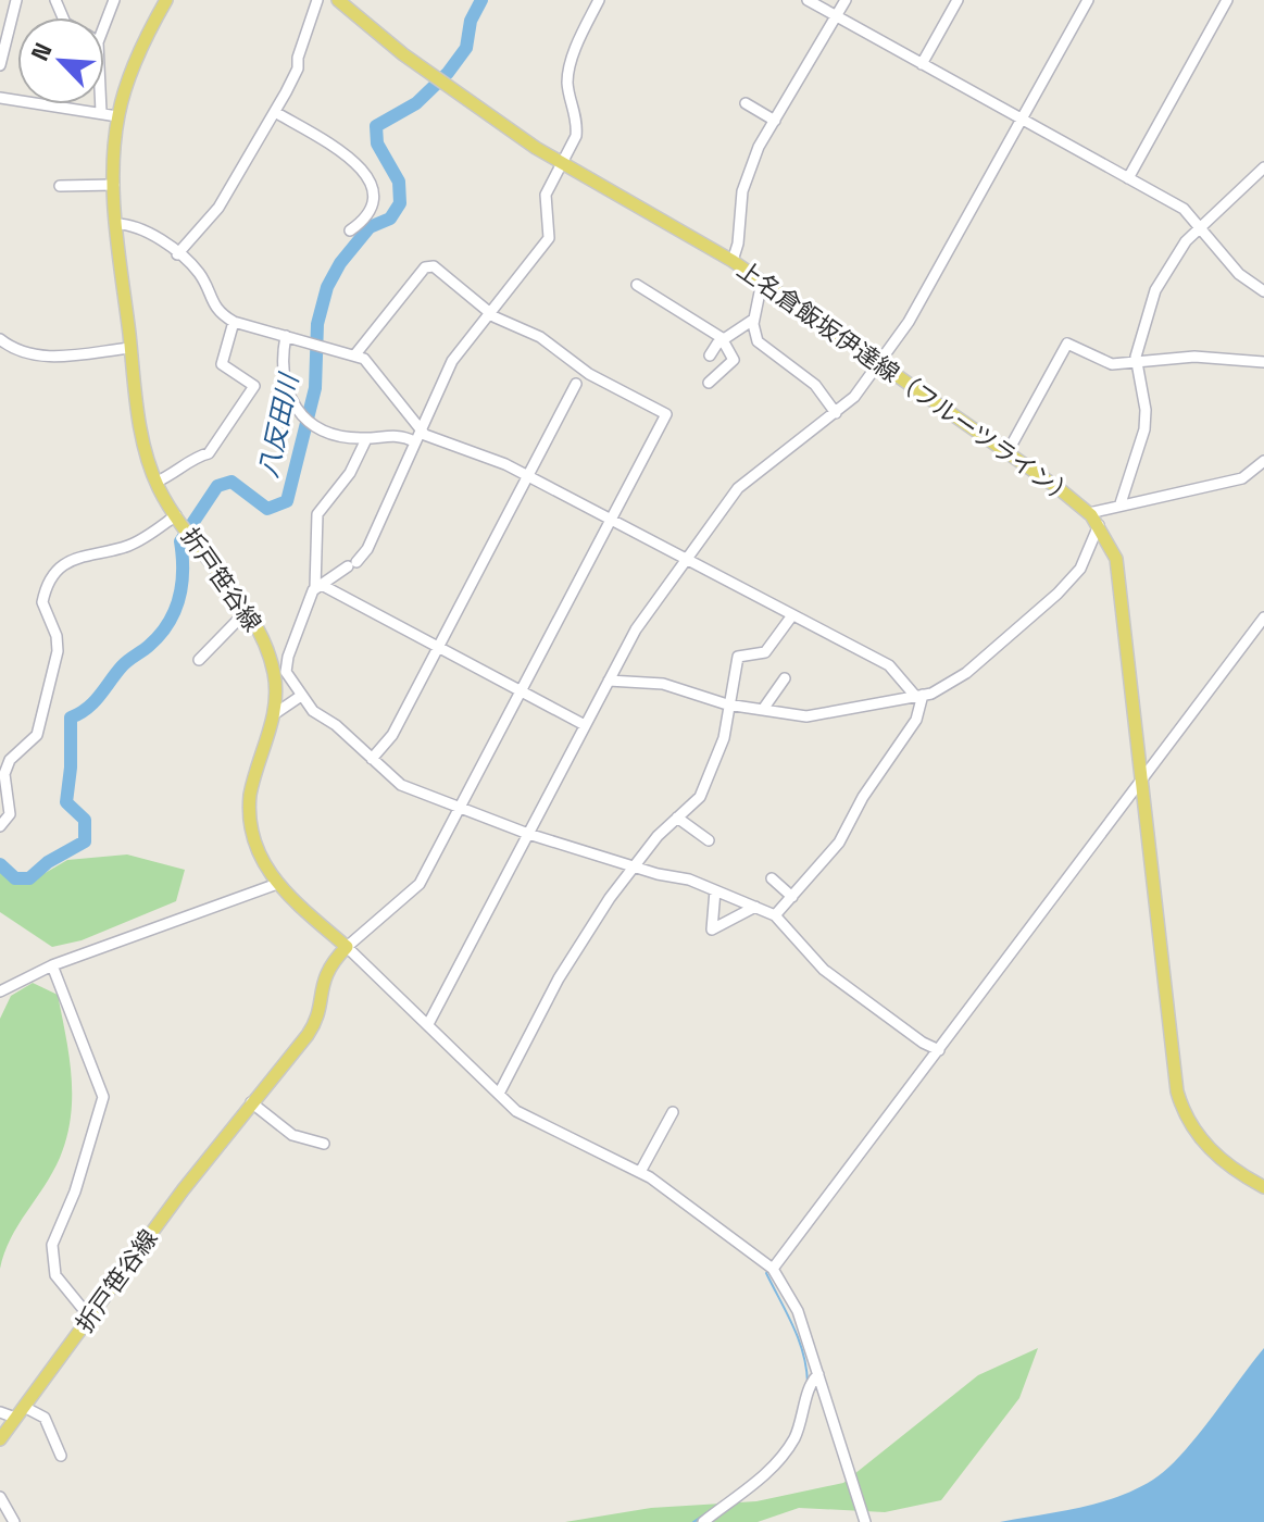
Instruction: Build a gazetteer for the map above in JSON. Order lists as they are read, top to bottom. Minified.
{"streets":{"main road":["上名倉飯坂伊達線（フルーツライン）","折戸笹谷線"]},"water":["八反田川"],"north":"top left"}
